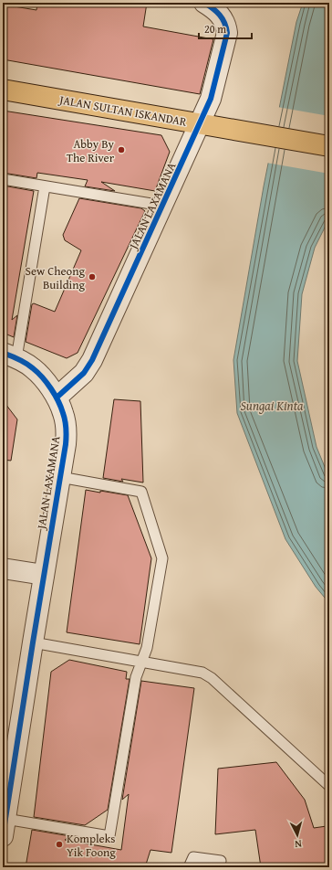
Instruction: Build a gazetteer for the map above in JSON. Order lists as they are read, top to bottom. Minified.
{"streets":{"highway":["JALAN SULTAN ISKANDAR"],"street":["JALAN LAXAMANA"]},"crossings":[["JALAN SULTAN ISKANDAR","JALAN LAXAMANA"]],"water":["Sungai Kinta"],"places":["Abby By The River","Sew Cheong Building","Kompleks Yik Foong"],"scale_bar":"20 m","north":"bottom"}
